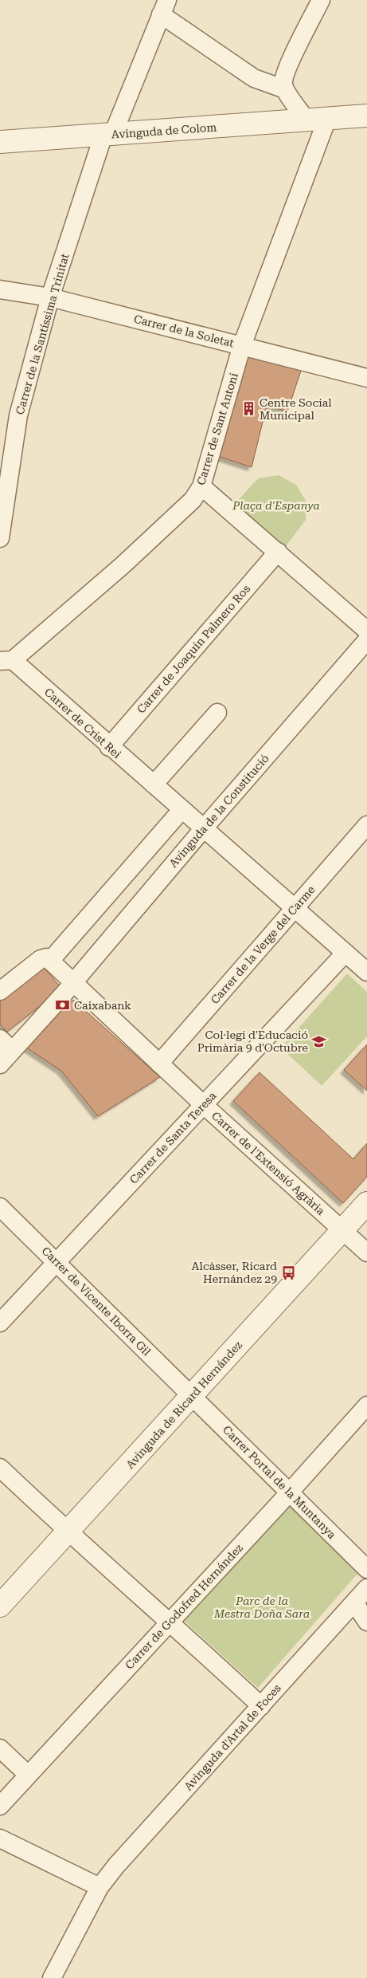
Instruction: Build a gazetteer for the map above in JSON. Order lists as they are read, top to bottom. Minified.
{"streets":{"street":["Avinguda de Colom","Carrer de la Soletat","Carrer de la Santíssima Trinitat","Carrer de Sant Antoni","Carrer de Joaquín Palmero Ros","Carrer de Crist Rei","Avinguda de la Constitució","Carrer de la Verge del Carme","Carrer de Santa Teresa","Carrer de l'Extensió Agrària","Carrer de Vicente Iborra Gil","Avinguda de Ricard Hernández","Carrer Portal de la Muntanya","Carrer de Godofred Hernández","Avinguda d'Artal de Foces"]},"crossings":[["Avinguda de Colom","Carrer de la Santíssima Trinitat"],["Avinguda de Colom","Carrer de Sant Antoni"],["Carrer de la Soletat","Carrer de la Santíssima Trinitat"],["Carrer de la Soletat","Carrer de Sant Antoni"],["Carrer de Sant Antoni","Carrer de Crist Rei"],["Carrer de Joaquín Palmero Ros","Carrer de Crist Rei"],["Carrer de Crist Rei","Avinguda de la Constitució"],["Carrer de Crist Rei","Carrer de la Verge del Carme"],["Carrer de Crist Rei","Carrer de Santa Teresa"],["Avinguda de la Constitució","Carrer de l'Extensió Agrària"],["Carrer de la Verge del Carme","Carrer de l'Extensió Agrària"],["Carrer de Santa Teresa","Carrer de l'Extensió Agrària"],["Carrer de Santa Teresa","Carrer de Vicente Iborra Gil"],["Carrer de l'Extensió Agrària","Avinguda de Ricard Hernández"],["Carrer de Vicente Iborra Gil","Avinguda de Ricard Hernández"],["Carrer de Vicente Iborra Gil","Carrer Portal de la Muntanya"],["Avinguda de Ricard Hernández","Carrer Portal de la Muntanya"],["Carrer Portal de la Muntanya","Carrer de Godofred Hernández"]],"parks":["Plaça d'Espanya","Parc de la Mestra Doña Sara"],"places":{"building":["Centre Social Municipal"],"bank":["Caixabank"],"school or university":["Col·legi d'Educació Primària 9 d'Octubre"],"bus stop":["Alcàsser, Ricard Hernández 29"]}}
